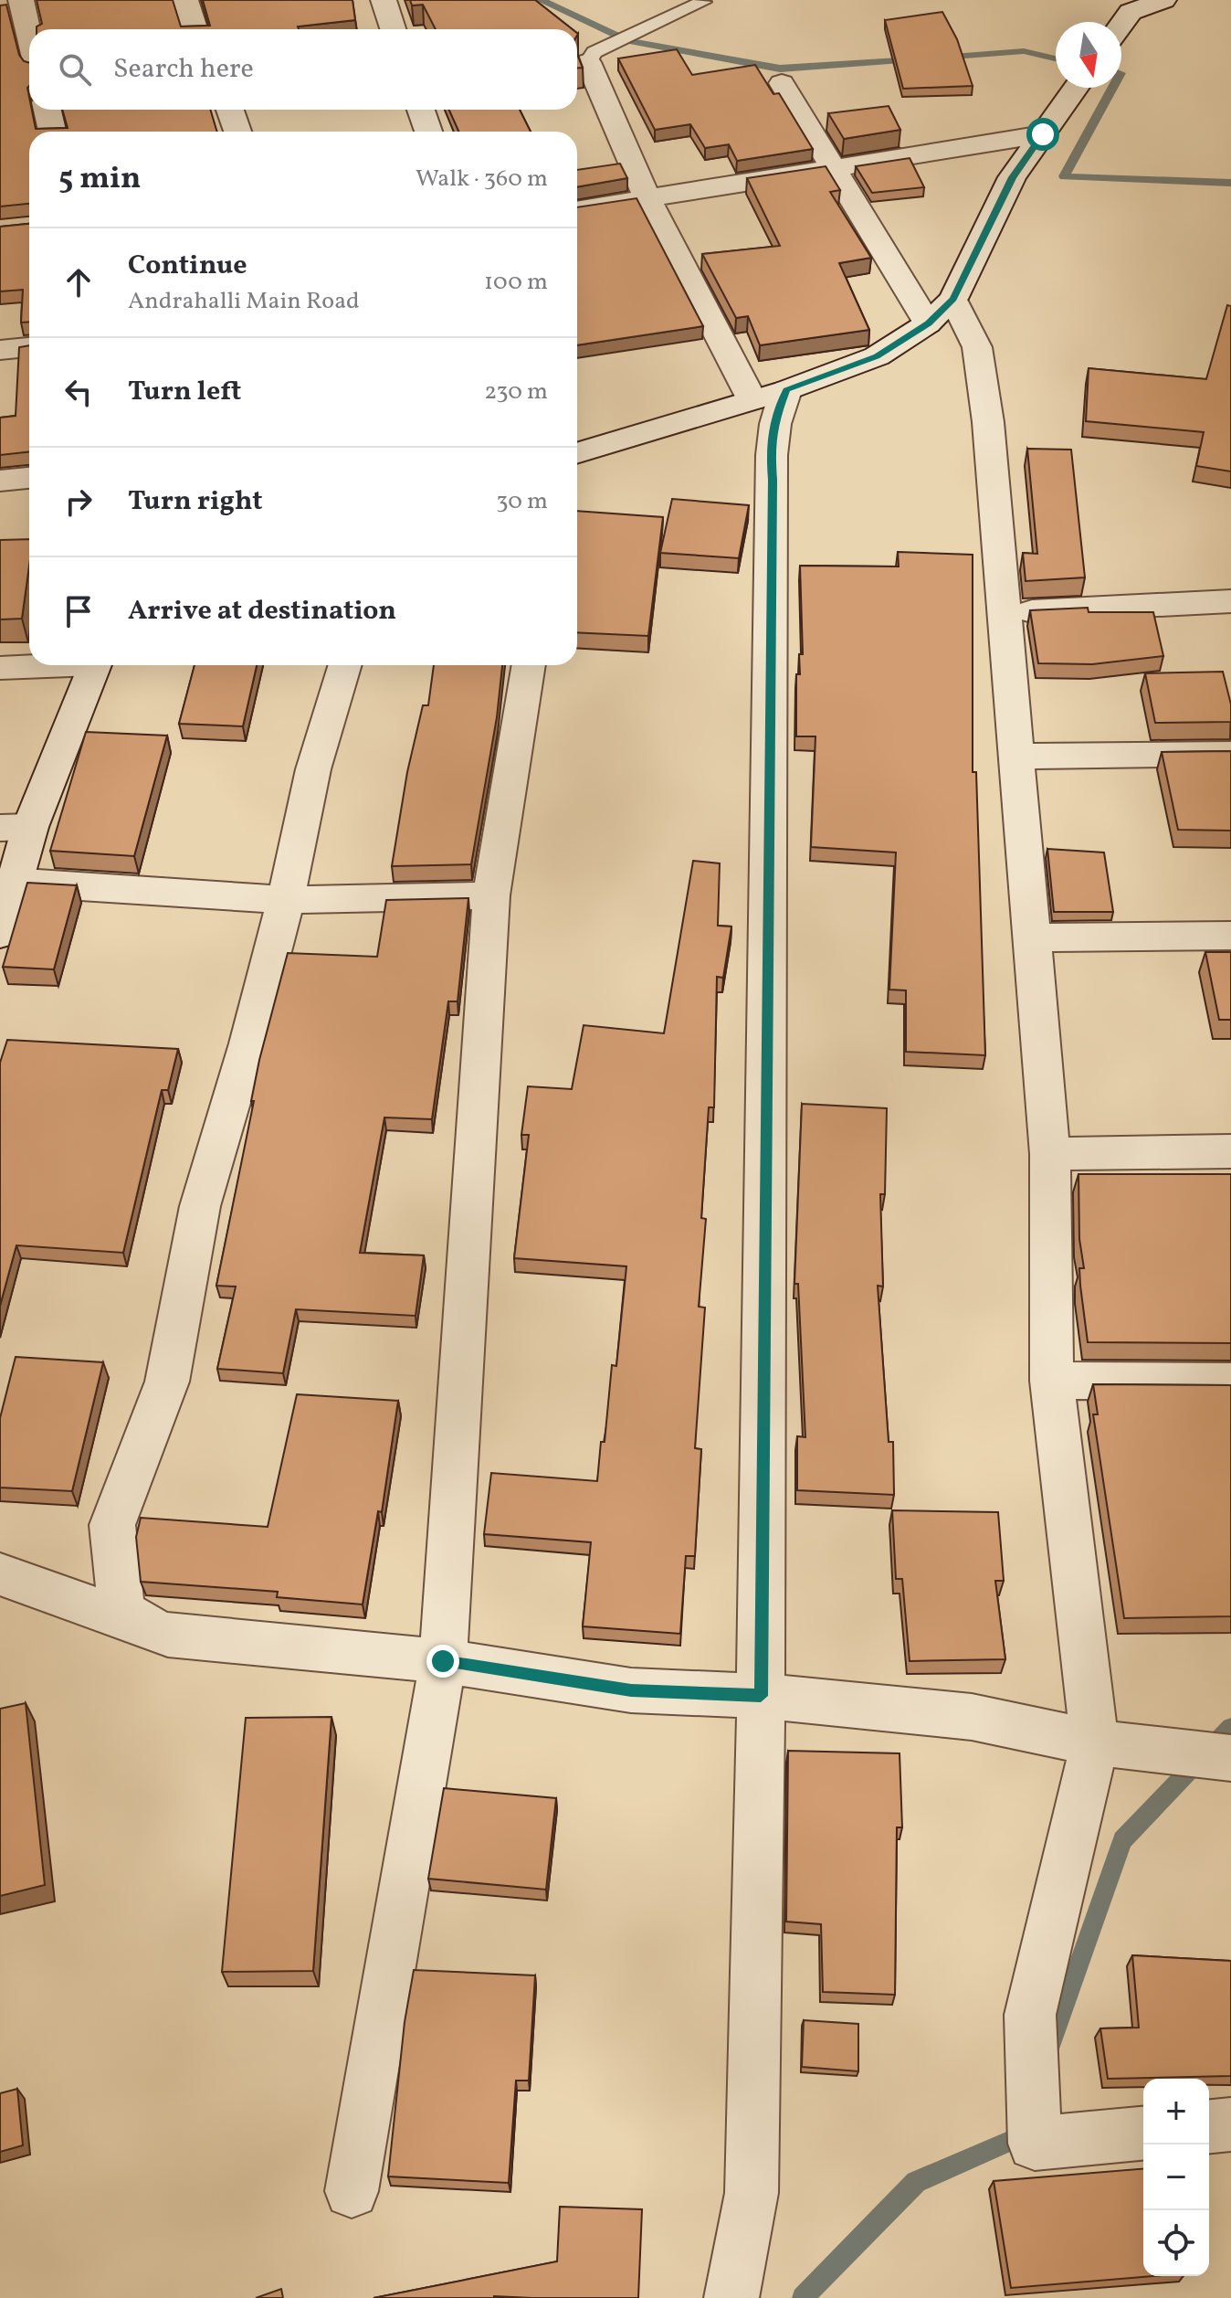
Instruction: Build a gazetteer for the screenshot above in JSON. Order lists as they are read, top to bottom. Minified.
{"north":"bottom","page":{"search":"Search here","heading":["5 min","Walk · 360 m"],"list":[["Continue","Andrahalli Main Road","100 m"],["Turn left","230 m"],["Turn right","30 m"],"Arrive at destination"],"map_buttons":["+","−"]}}
